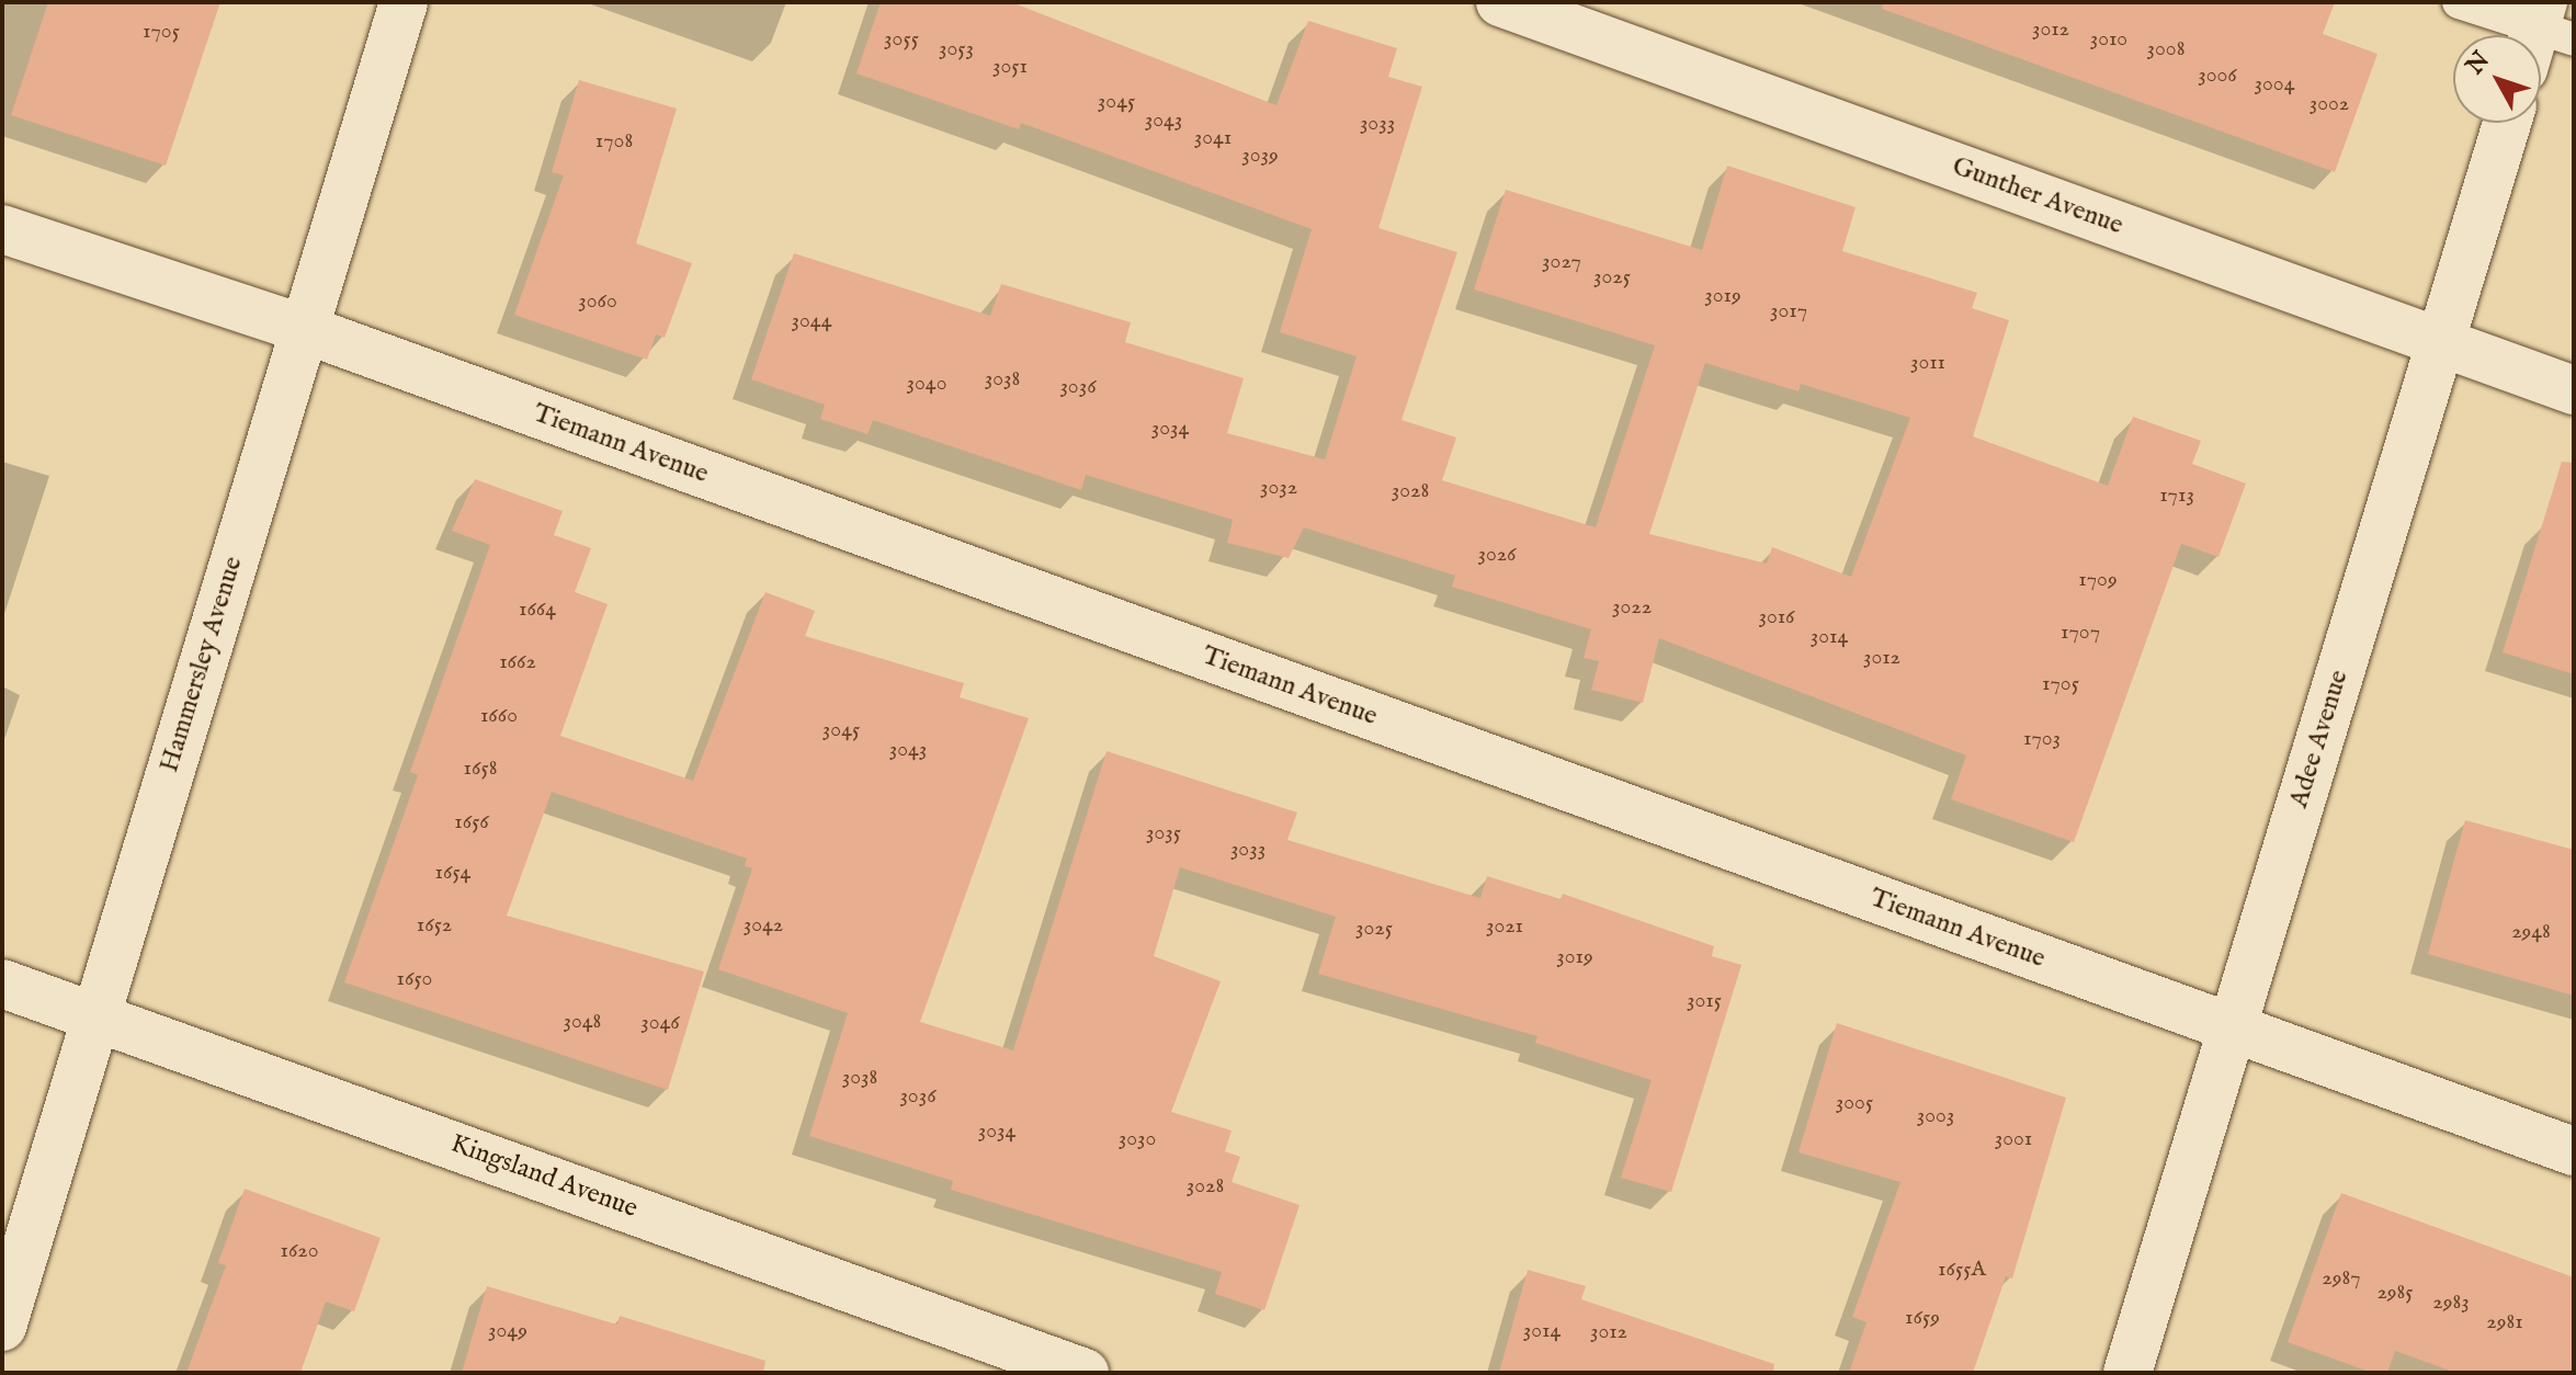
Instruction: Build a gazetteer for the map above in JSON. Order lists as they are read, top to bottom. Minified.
{"streets":{"street":["Gunther Avenue","Tiemann Avenue","Hammersley Avenue","Adee Avenue","Kingsland Avenue"]},"crossings":[["Gunther Avenue","Adee Avenue"],["Tiemann Avenue","Hammersley Avenue"],["Tiemann Avenue","Adee Avenue"],["Hammersley Avenue","Kingsland Avenue"]],"house_numbers":["3012","1705","3055","3010","3053","3008","3051","3006","3004","3045","3002","3043","3033","3041","1708","3039","3027","3025","3019","3060","3017","3044","3011","3038","3040","3036","3034","3032","3028","1713","3026","1709","3022","1664","3016","1707","3014","3012","1662","1705","1660","3045","1703","3043","1658","1656","3035","3033","1654","1652","3042","3021","3025","2948","3019","1650","3015","3048","3046","3038","3036","3005","3003","3034","3030","3001","3028","1620","1655A","2987","2985","2983","1659","2981","3049","3014","3012"],"north":"top left"}
